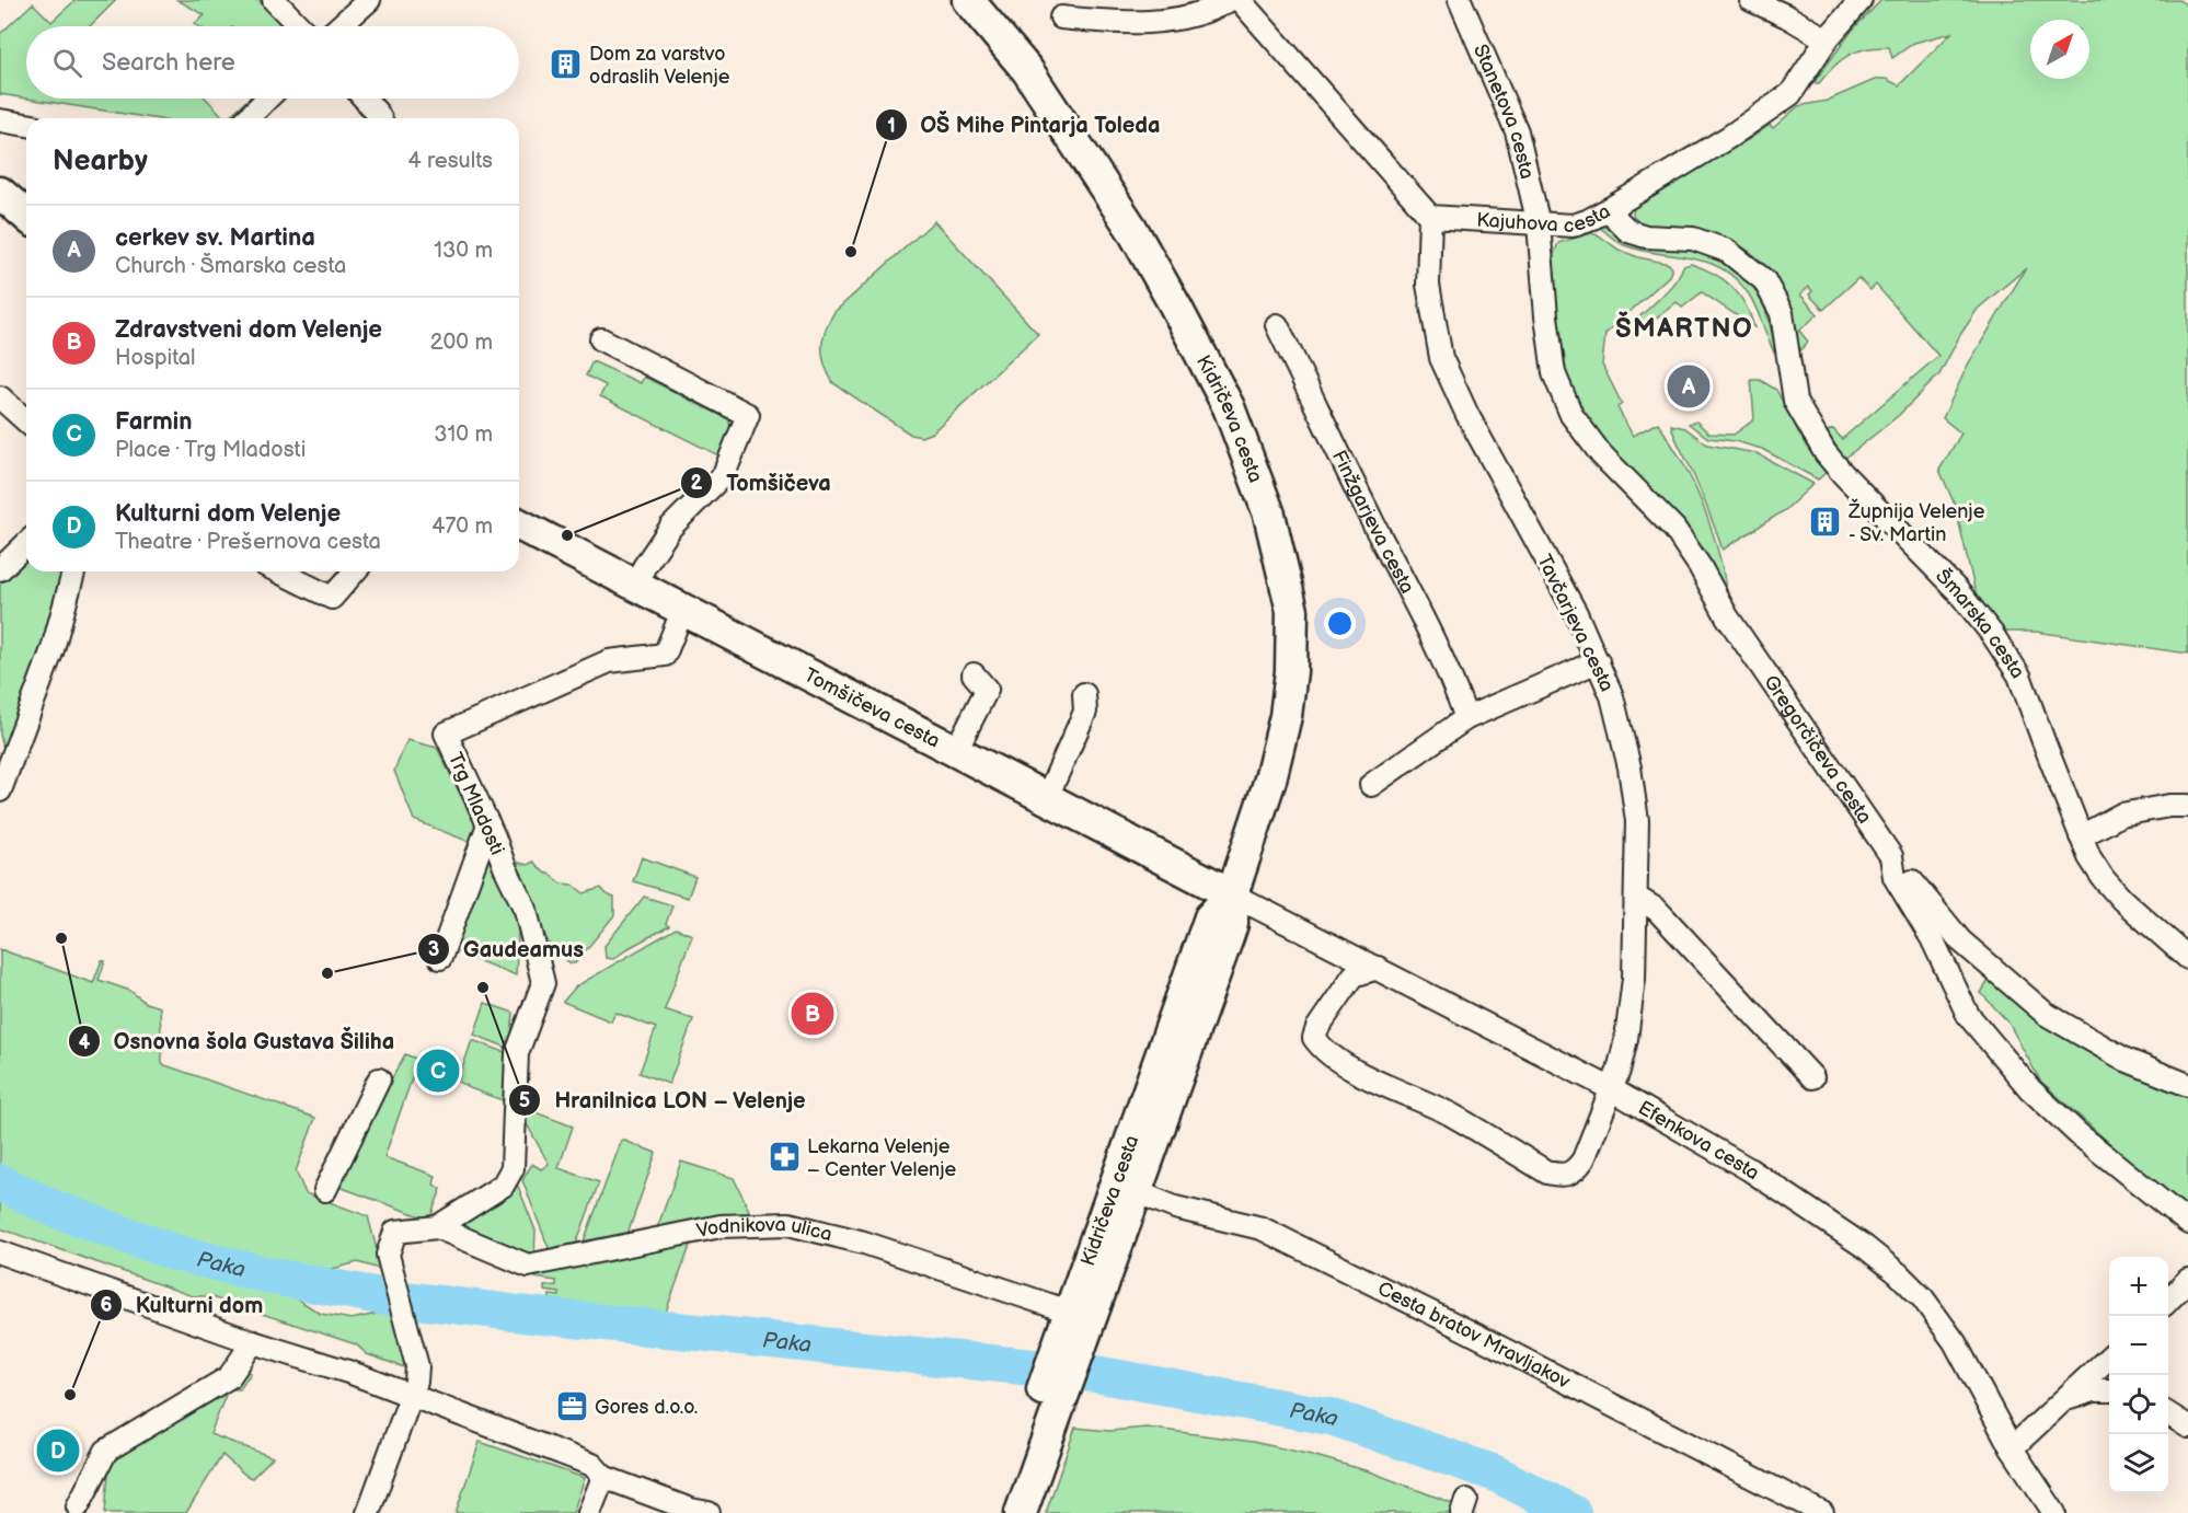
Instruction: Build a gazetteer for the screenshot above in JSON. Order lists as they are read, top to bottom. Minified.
{"streets":{"main road":["Kidričeva cesta","Tomšičeva cesta"],"street":["Stanetova cesta","Kajuhova cesta","Finžgarjeva cesta","Tavčarjeva cesta","Šmarska cesta","Gregorčičeva cesta","Trg Mladosti","Efenkova cesta","Vodnikova ulica","Cesta bratov Mravljakov"]},"crossings":[["Stanetova cesta","Kajuhova cesta"],["Stanetova cesta","Gregorčičeva cesta"],["Kajuhova cesta","Tavčarjeva cesta"],["Kajuhova cesta","Šmarska cesta"],["Kajuhova cesta","Gregorčičeva cesta"],["Kidričeva cesta","Tomšičeva cesta"],["Kidričeva cesta","Efenkova cesta"],["Kidričeva cesta","Vodnikova ulica"],["Kidričeva cesta","Cesta bratov Mravljakov"],["Tavčarjeva cesta","Efenkova cesta"],["Tomšičeva cesta","Trg Mladosti"],["Tomšičeva cesta","Efenkova cesta"],["Trg Mladosti","Vodnikova ulica"]],"districts":["ŠMARTNO"],"water":["Paka"],"places":{"building":["Dom za varstvo odraslih Velenje","Župnija Velenje - Sv. Martin"],"other":["OŠ Mihe Pintarja Toleda","Tomšičeva","Osnovna šola Gustava Šiliha","Gaudeamus","Hranilnica LON – Velenje","Kulturni dom"],"pharmacy":["Lekarna Velenje – Center Velenje"],"office":["Gores d.o.o."]},"north":"top right","page":{"search":"Search here","heading":["Nearby","4 results"],"list":[{"mark":"A","name":"cerkev sv. Martina","note":"Church · Šmarska cesta","value":"130 m"},{"mark":"B","name":"Zdravstveni dom Velenje","note":"Hospital","value":"200 m"},{"mark":"C","name":"Farmin","note":"Place · Trg Mladosti","value":"310 m"},{"mark":"D","name":"Kulturni dom Velenje","note":"Theatre · Prešernova cesta","value":"470 m"}],"pins":["A","B","C","D"],"map_buttons":["+","−"]}}
